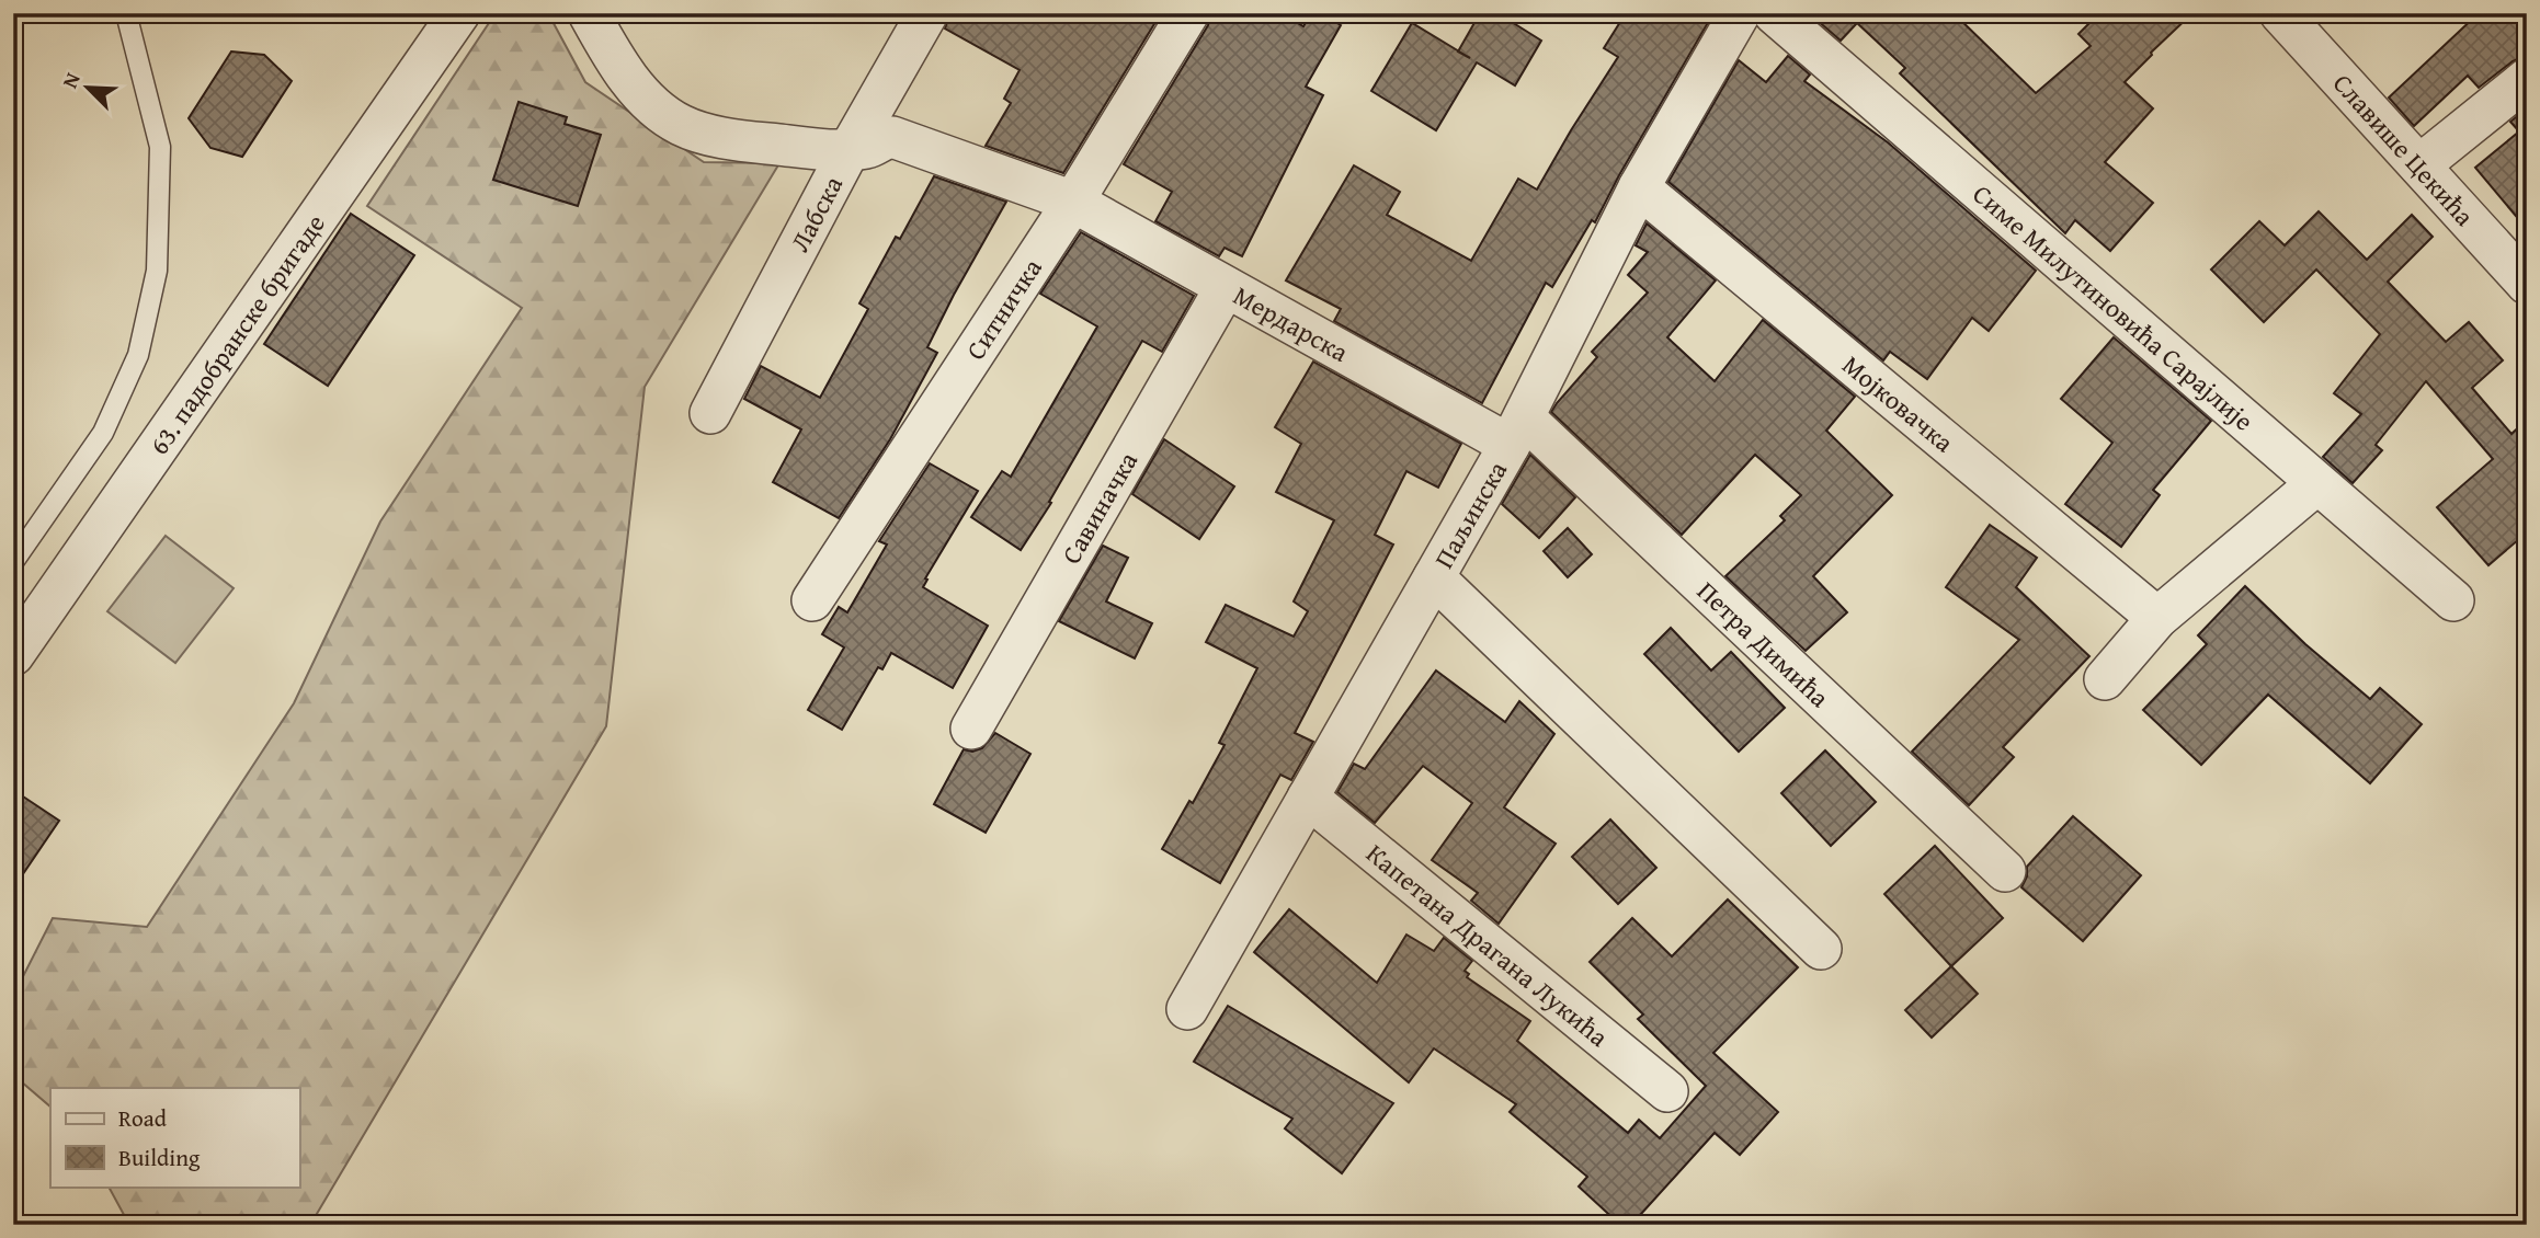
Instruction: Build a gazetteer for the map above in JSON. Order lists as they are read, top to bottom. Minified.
{"streets":{"street":["Славише Цекића","Лабска","Ситничка","Симе Милутиновића Сарајлије","Мердарска","63. падобранске бригаде","Мојковачка","Савиначка","Паљинска","Петра Димића","Капетана Драгана Лукића"]},"crossings":[["Лабска","Мердарска"],["Ситничка","Мердарска"],["Мердарска","Савиначка"],["Мердарска","Паљинска"],["Мердарска","Петра Димића"],["Мојковачка","Паљинска"],["Паљинска","Петра Димића"],["Паљинска","Капетана Драгана Лукића"]],"legend":["Road","Building"],"north":"top left"}
